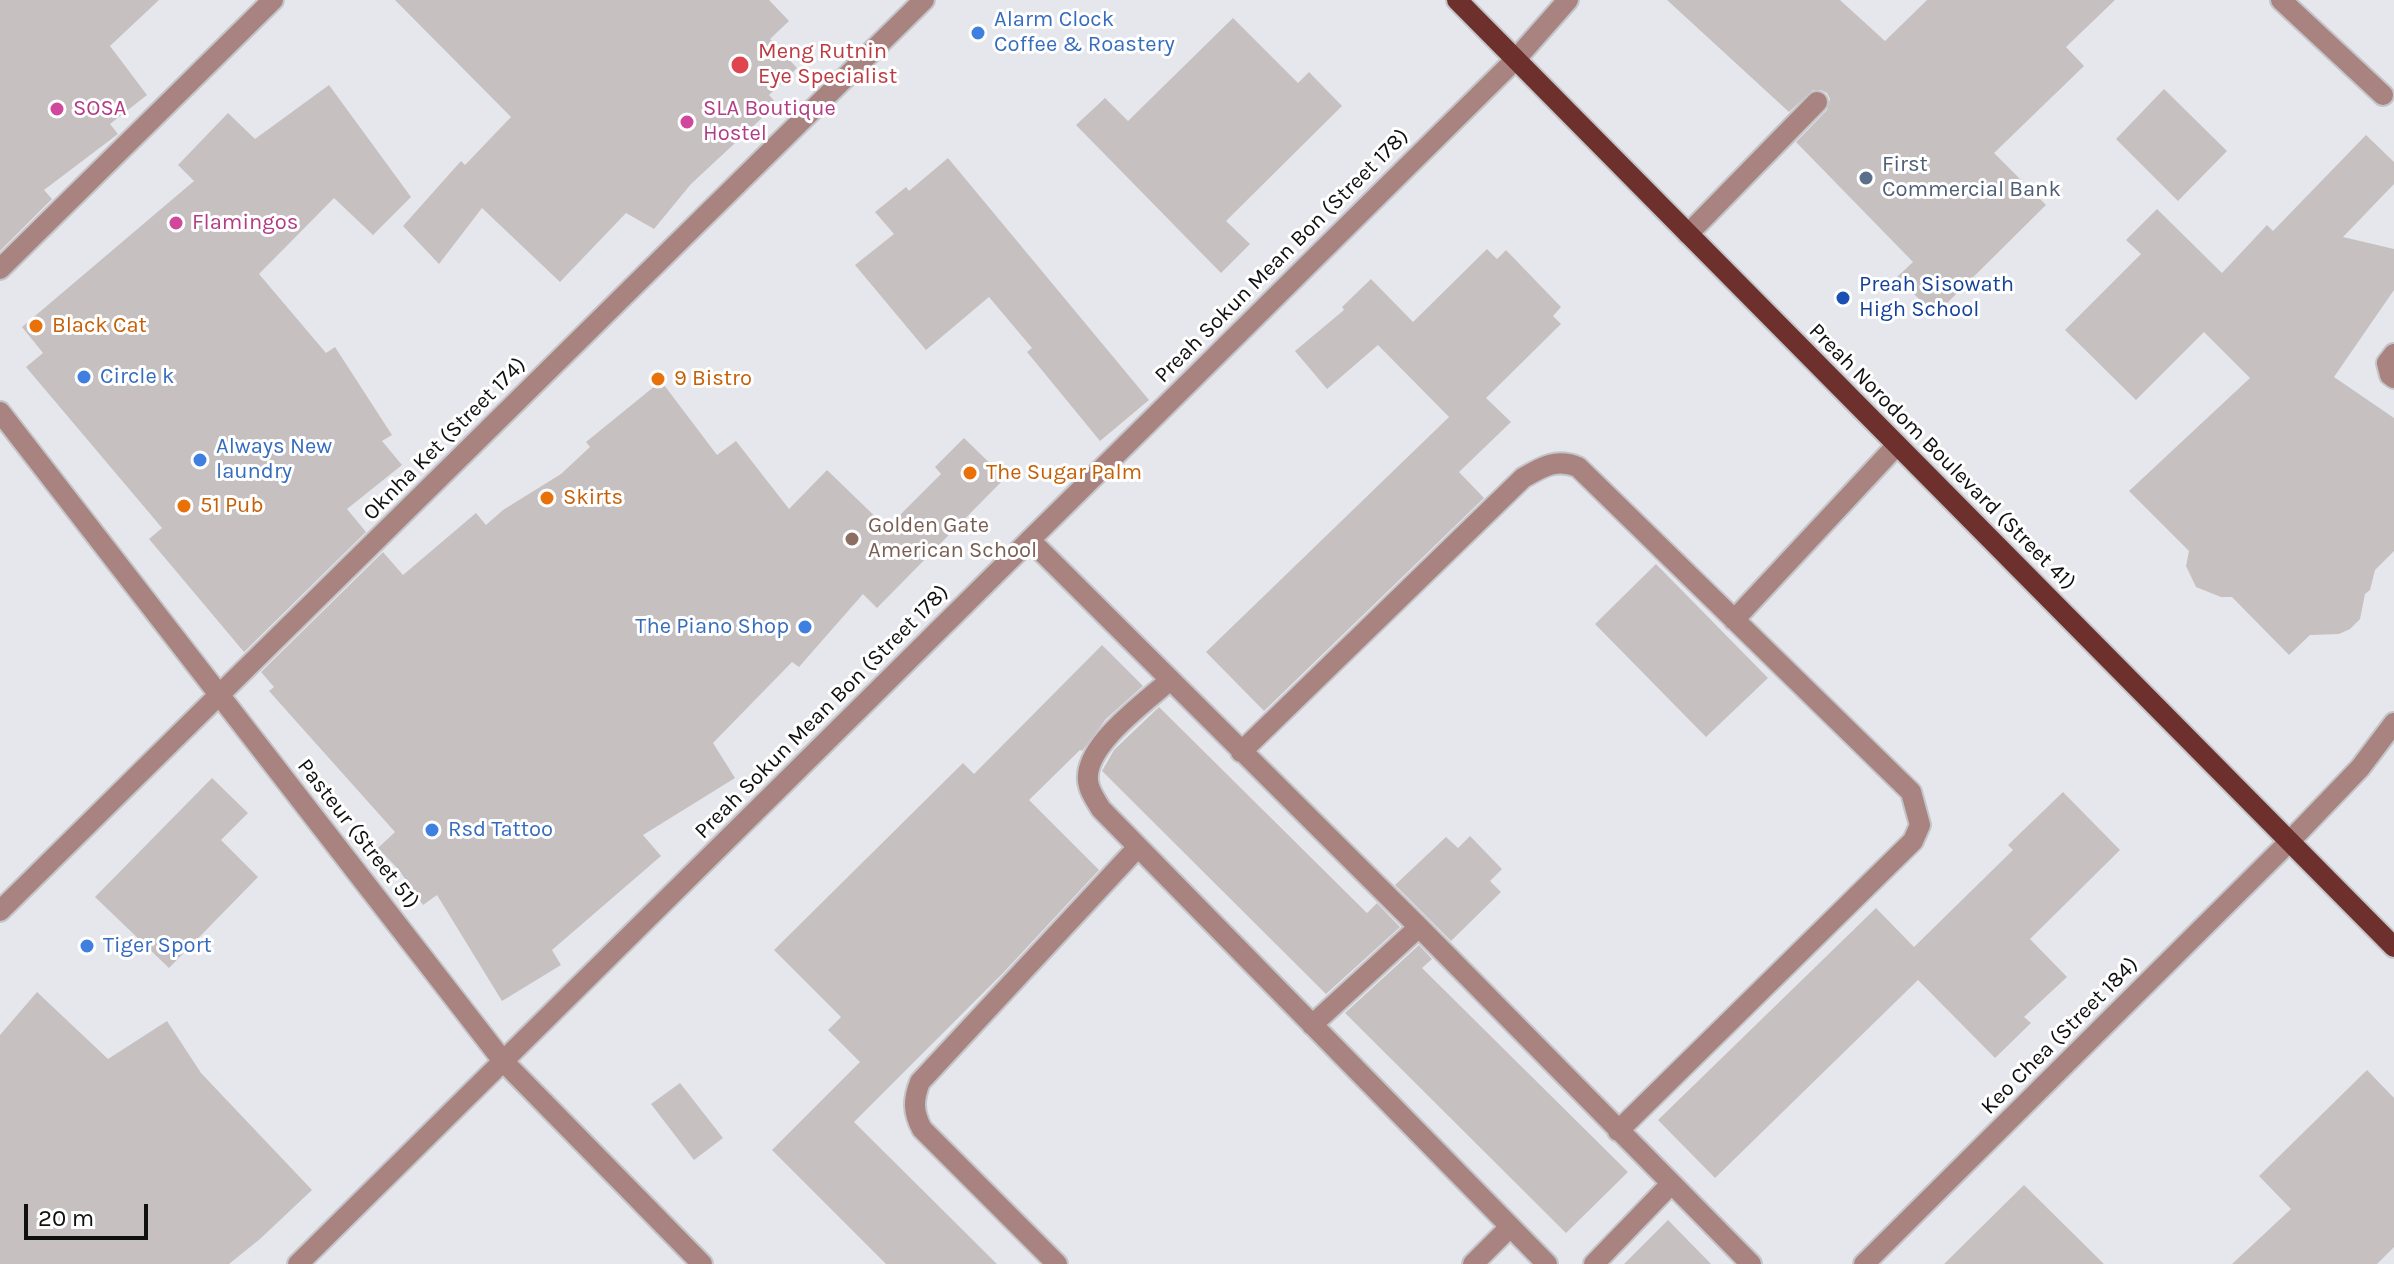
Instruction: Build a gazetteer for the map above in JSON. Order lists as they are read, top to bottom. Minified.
{"streets":{"main road":["Preah Norodom Boulevard (Street 41)"],"street":["Preah Sokun Mean Bon (Street 178)","Oknha Ket (Street 174)","Pasteur (Street 51)","Keo Chea (Street 184)"]},"crossings":[["Preah Sokun Mean Bon (Street 178)","Preah Norodom Boulevard (Street 41)"],["Preah Sokun Mean Bon (Street 178)","Pasteur (Street 51)"],["Oknha Ket (Street 174)","Pasteur (Street 51)"],["Preah Norodom Boulevard (Street 41)","Keo Chea (Street 184)"]],"places":["Alarm Clock Coffee & Roastery","Meng Rutnin Eye Specialist","SOSA","SLA Boutique Hostel","First Commercial Bank","Flamingos","Preah Sisowath High School","Black Cat","Circle k","9 Bistro","Always New laundry","The Sugar Palm","Skirts","51 Pub","Golden Gate American School","The Piano Shop","Rsd Tattoo","Tiger Sport"],"scale_bar":"20 m"}
